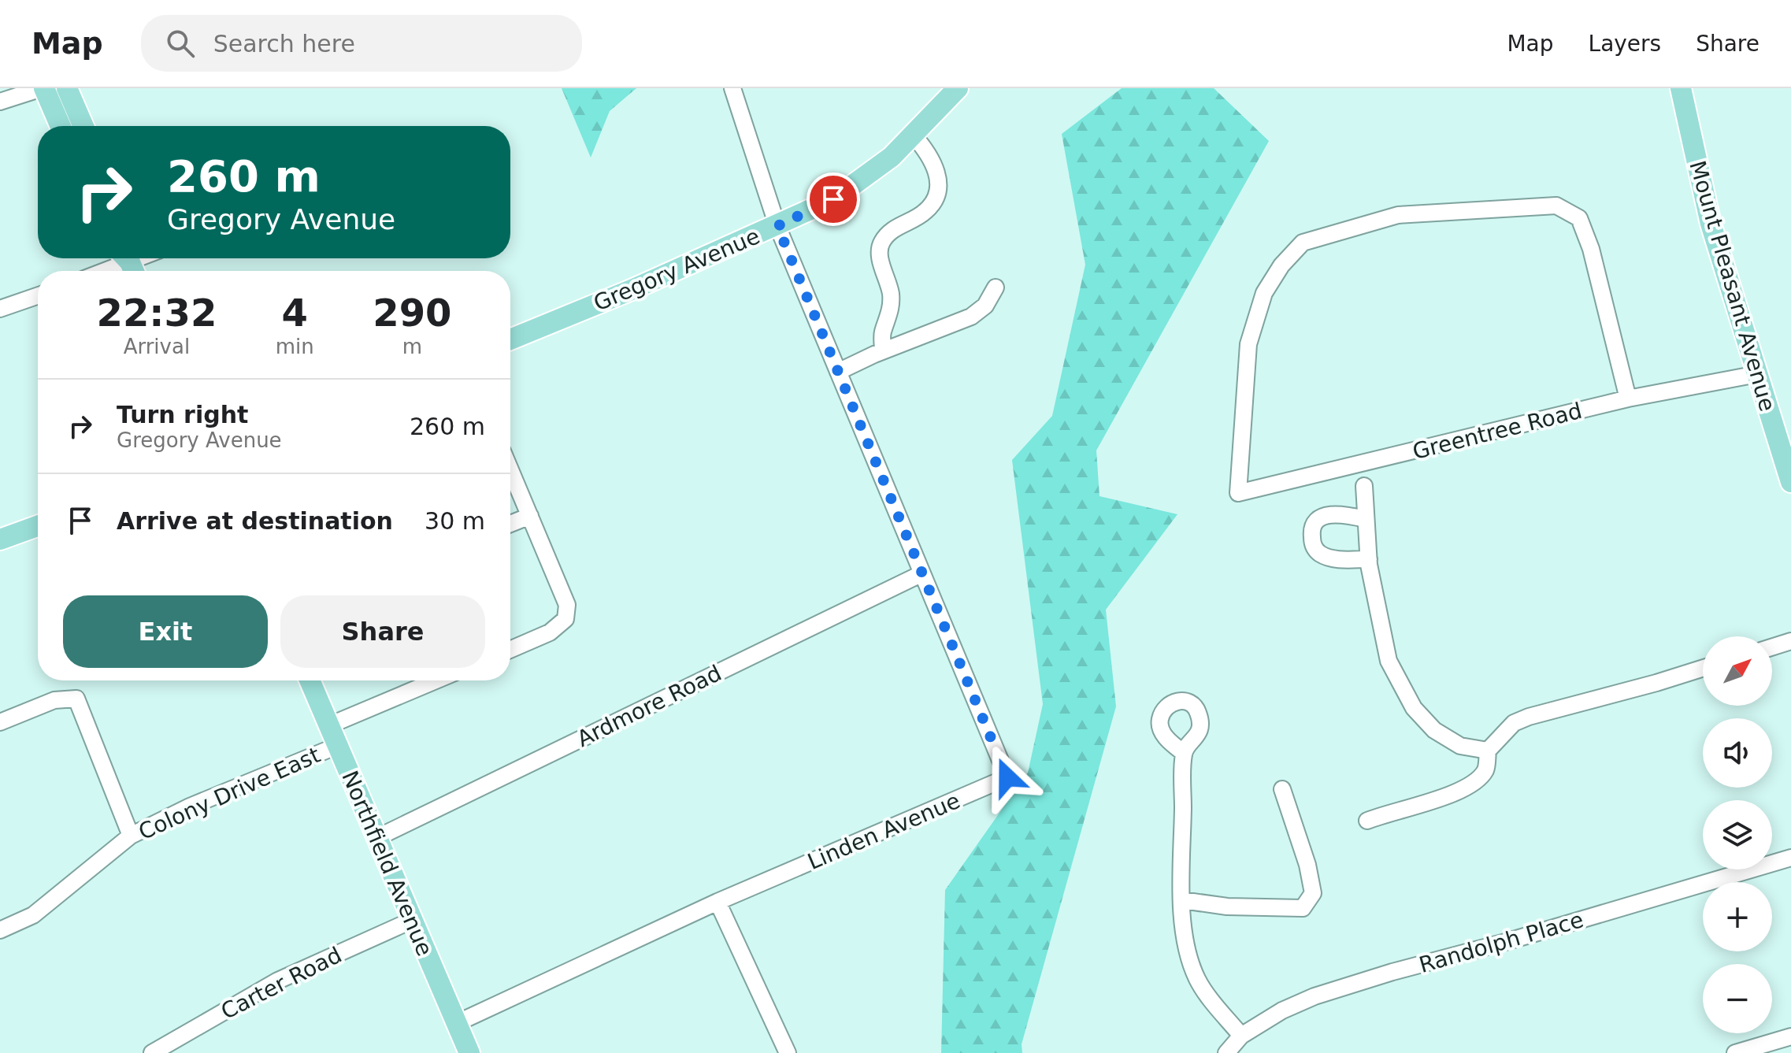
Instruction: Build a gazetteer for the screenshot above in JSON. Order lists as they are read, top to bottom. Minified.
{"streets":{"main road":["Gregory Avenue","Mount Pleasant Avenue","Northfield Avenue"],"street":["Greentree Road","Ardmore Road","Colony Drive East","Linden Avenue","Randolph Place","Carter Road"]},"crossings":[["Gregory Avenue","Linden Avenue"],["Mount Pleasant Avenue","Greentree Road"],["Ardmore Road","Linden Avenue"],["Ardmore Road","Northfield Avenue"],["Colony Drive East","Northfield Avenue"],["Linden Avenue","Northfield Avenue"],["Northfield Avenue","Carter Road"]],"north":"top right","page":{"header":"Map","search":"Search here","nav":["Map","Layers","Share"],"turn":["260 m","Gregory Avenue"],"eta":["22:32","Arrival","4","min","290","m"],"list":[{"name":"Turn right","note":"Gregory Avenue","value":"260 m"},{"name":"Arrive at destination","value":"30 m"}],"buttons":["Exit","Share"],"map_buttons":["+","−"]}}
